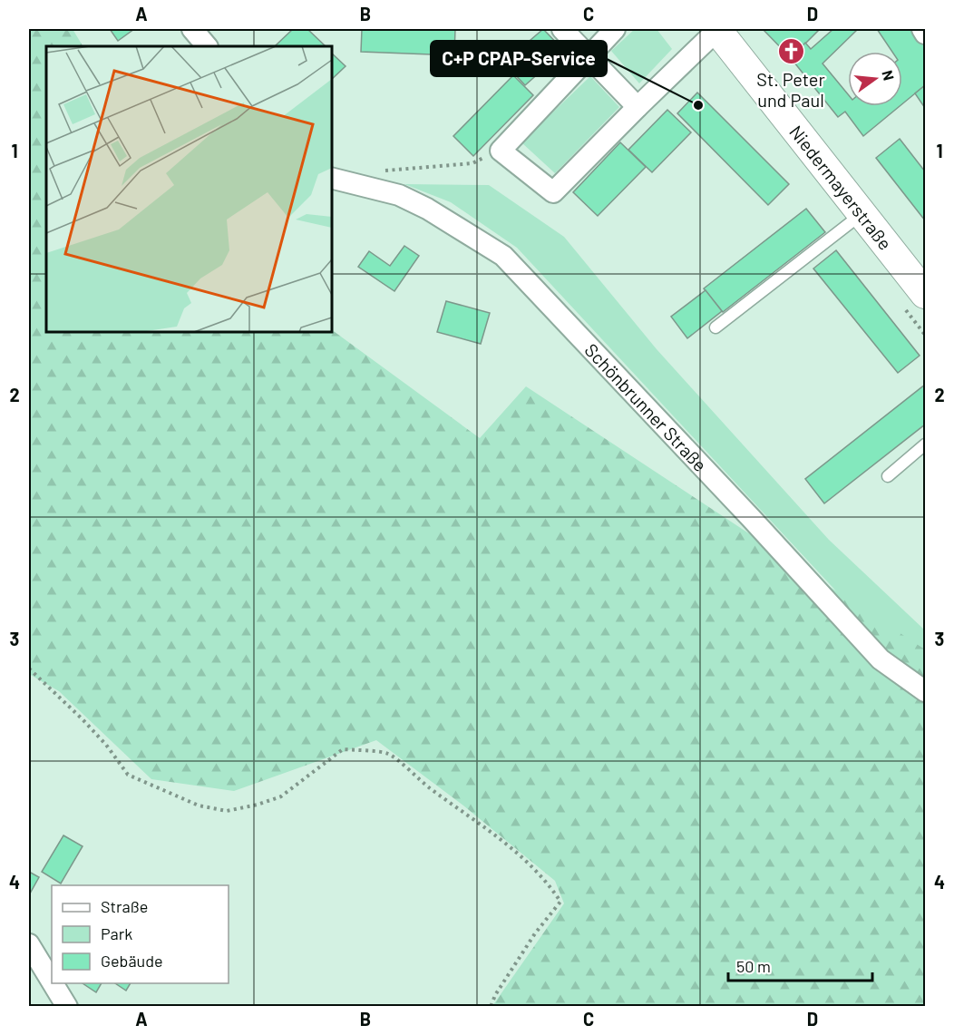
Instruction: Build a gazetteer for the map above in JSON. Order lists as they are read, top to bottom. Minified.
{"streets":{"main road":["Niedermayerstraße"],"street":["Schönbrunner Straße"]},"places":{"church":["St. Peter und Paul"],"other":["C+P CPAP-Service"]},"legend":["Straße","Park","Gebäude"],"scale_bar":"50 m","north":"right","grid":{"columns":["A","B","C","D"],"rows":["1","2","3","4"]}}
